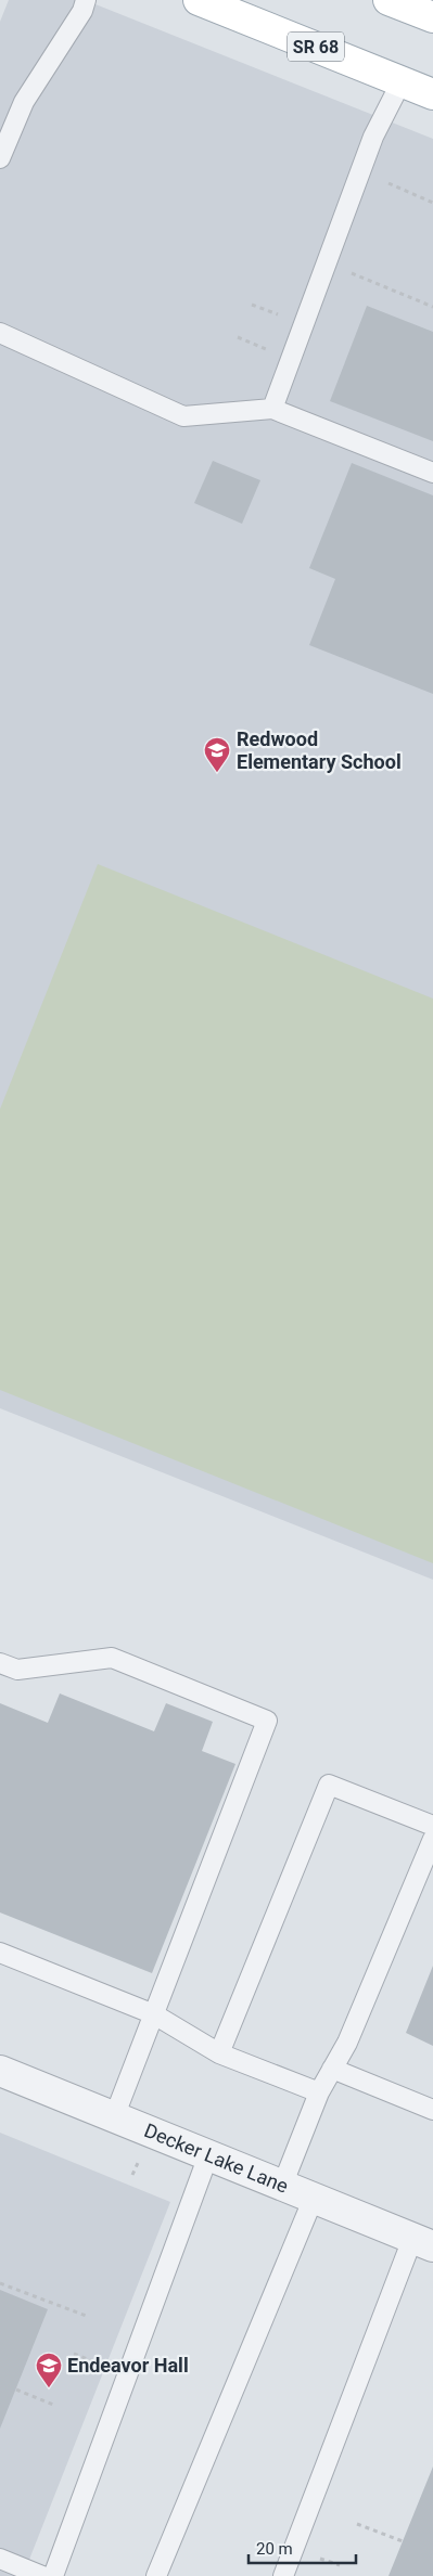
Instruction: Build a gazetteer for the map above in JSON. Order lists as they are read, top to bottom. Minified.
{"streets":{"main road":["SR 68"],"street":["Decker Lake Lane"]},"places":{"school or university":["Redwood Elementary School","Endeavor Hall"]},"scale_bar":"20 m"}
